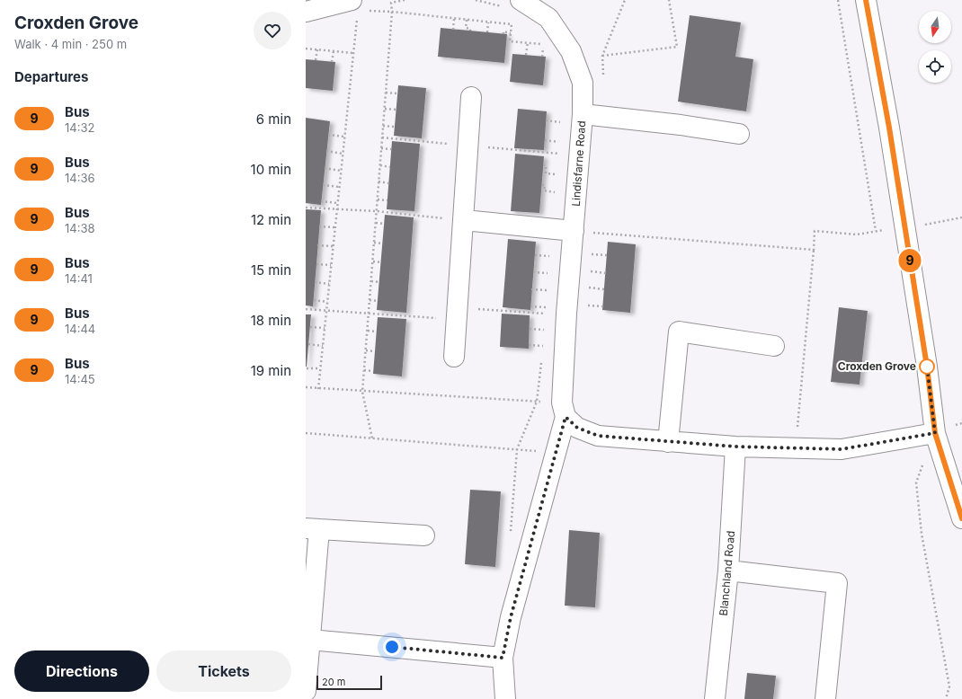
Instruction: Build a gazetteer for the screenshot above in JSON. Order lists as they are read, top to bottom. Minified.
{"streets":{"street":["Lindisfarne Road","Blanchland Road"]},"places":["Croxden Grove"],"lines":["bus line 9"],"scale_bar":"20 m","north":"bottom","page":{"heading":[["Croxden Grove","Walk · 4 min · 250 m"],"Departures"],"on_map":"9","list":[{"mark":"9","name":"Bus","note":"14:32","value":"6 min"},{"mark":"9","name":"Bus","note":"14:36","value":"10 min"},{"mark":"9","name":"Bus","note":"14:38","value":"12 min"},{"mark":"9","name":"Bus","note":"14:41","value":"15 min"},{"mark":"9","name":"Bus","note":"14:44","value":"18 min"},{"mark":"9","name":"Bus","note":"14:45","value":"19 min"}],"buttons":["Directions","Tickets"],"scale":"20 m"}}
